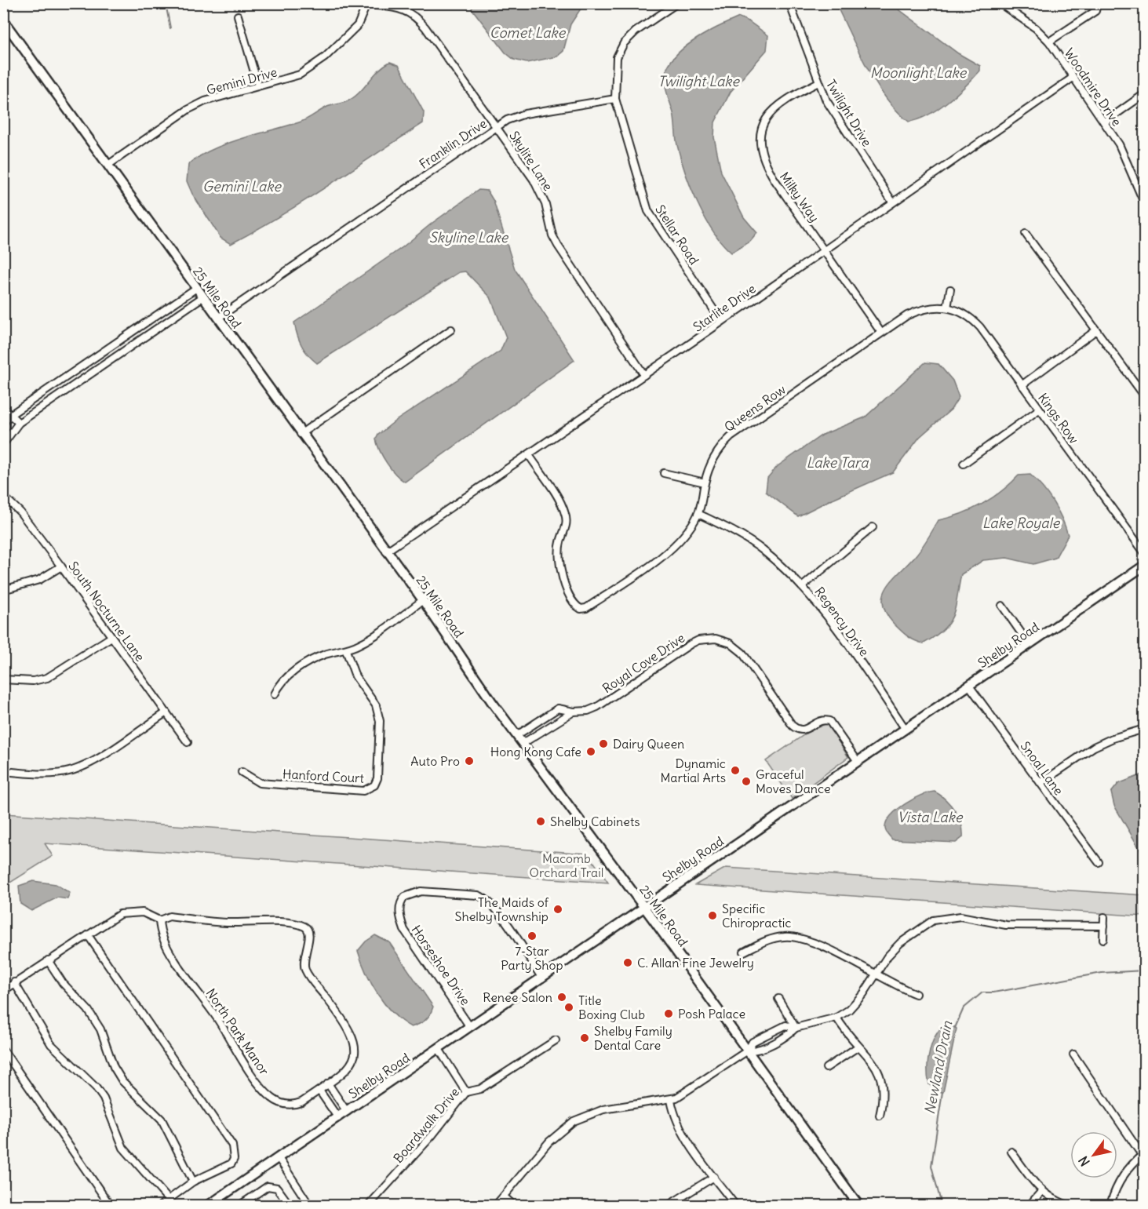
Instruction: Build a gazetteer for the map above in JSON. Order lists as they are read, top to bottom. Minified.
{"streets":{"street":["Gemini Drive","Woodmire Drive","Twilight Drive","Franklin Drive","Skylite Lane","Milky Way","Stellar Road","25 Mile Road","Starlite Drive","Queens Row","Kings Row","South Nocturne Lane","Regency Drive","Shelby Road","Royal Cove Drive","Snoal Lane","Hanford Court","Horseshoe Drive","North Park Manor","Boardwalk Drive"]},"crossings":[["Gemini Drive","Skylite Lane"],["Gemini Drive","25 Mile Road"],["Woodmire Drive","Starlite Drive"],["Twilight Drive","Milky Way"],["Twilight Drive","Starlite Drive"],["Franklin Drive","Skylite Lane"],["Franklin Drive","Stellar Road"],["Franklin Drive","25 Mile Road"],["Skylite Lane","Starlite Drive"],["Milky Way","Starlite Drive"],["Milky Way","Queens Row"],["Stellar Road","Starlite Drive"],["25 Mile Road","Starlite Drive"],["25 Mile Road","Shelby Road"],["25 Mile Road","Royal Cove Drive"],["Starlite Drive","Queens Row"],["Queens Row","Kings Row"],["Queens Row","Regency Drive"],["Regency Drive","Shelby Road"],["Shelby Road","Royal Cove Drive"],["Shelby Road","Snoal Lane"],["Shelby Road","Horseshoe Drive"]],"water":["Comet Lake","Moonlight Lake","Twilight Lake","Gemini Lake","Skyline Lake","Lake Tara","Lake Royale","Vista Lake","Newland Drain"],"parks":["Macomb Orchard Trail"],"places":["Dairy Queen","Hong Kong Cafe","Auto Pro","Dynamic Martial Arts","Graceful Moves Dance","Shelby Cabinets","The Maids of Shelby Township","Specific Chiropractic","7-Star Party Shop","C. Allan Fine Jewelry","Renee Salon","Title Boxing Club","Posh Palace","Shelby Family Dental Care"],"north":"bottom left"}
